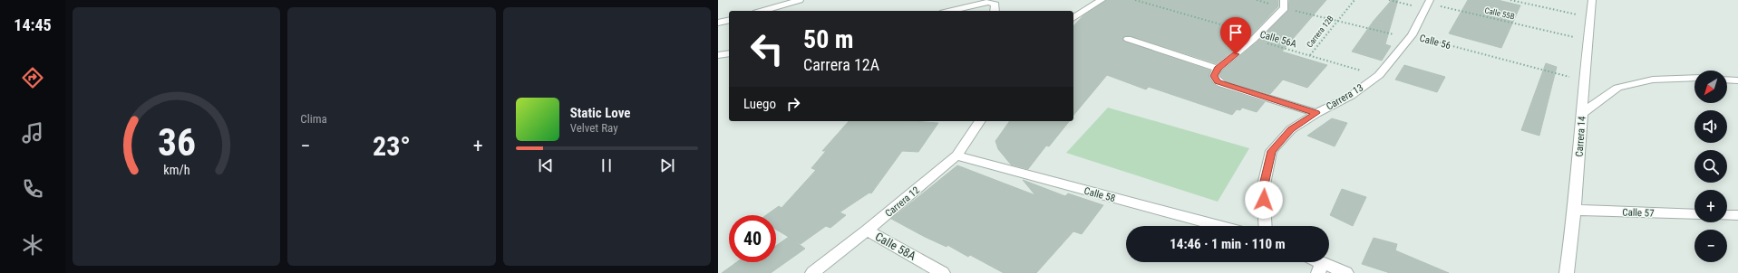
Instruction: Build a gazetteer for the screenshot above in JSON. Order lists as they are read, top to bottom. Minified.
{"streets":{"street":["Carrera 13","Carrera 14","Calle 58","Carrera 12","Calle 57","Calle 58A"],"path":["Calle 55B","Carrera 12B","Calle 56A","Calle 56"]},"crossings":[["Calle 55B","Carrera 13"],["Calle 55B","Carrera 14"],["Carrera 12B","Calle 56A"],["Carrera 12B","Calle 56"],["Calle 56A","Carrera 13"],["Calle 56","Carrera 13"],["Calle 56","Carrera 14"],["Carrera 14","Calle 57"],["Calle 58","Carrera 12"],["Carrera 12","Calle 58A"]],"north":"bottom left","page":{"tabs":"14:45","tile":"Clima","turn":["50 m","Carrera 12A"],"map_buttons":["+","−"],"then":"Luego","song":["Static Love","Velvet Ray"],"heat":["−","23°","+"],"limit":"40","trip":"14:46 · 1 min · 110 m","gauge":["36","km/h"]}}
